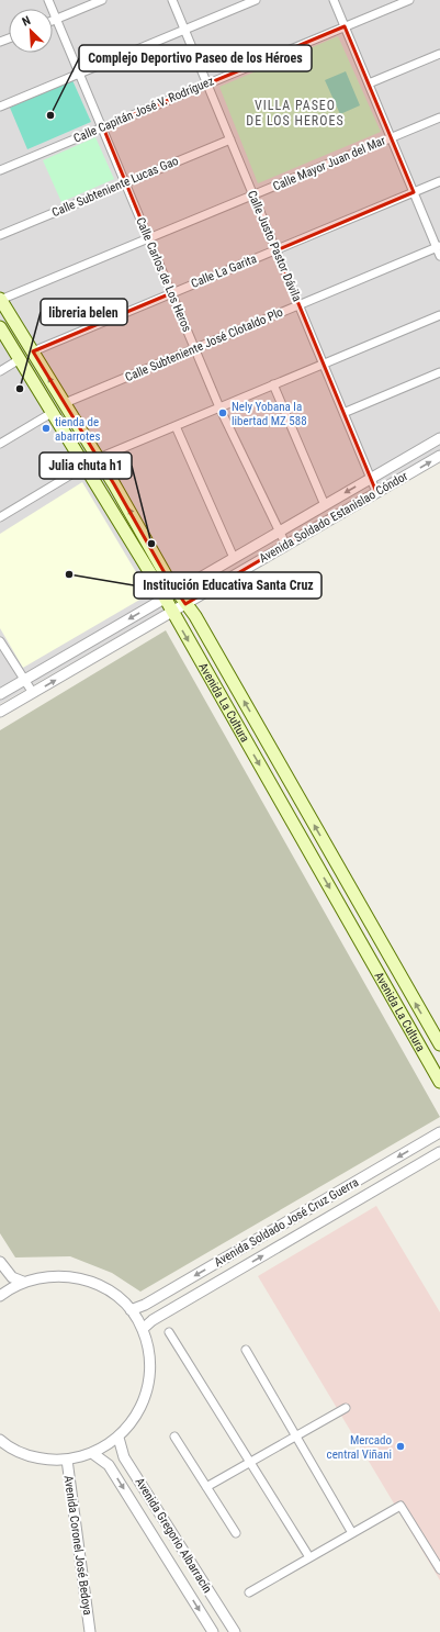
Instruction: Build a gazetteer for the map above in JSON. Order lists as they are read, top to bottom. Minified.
{"streets":{"main road":["Avenida La Cultura"],"street":["Calle Capitán José V. Rodríguez","Calle Mayor Juan del Mar","Calle Subteniente Lucas Gao","Calle Justo Pastor Dávila","Calle La Garita","Calle Carlos de Los Heros","Calle Subteniente José Clotaldo Plo","Avenida Soldado Estanislao Cóndor","Avenida Soldado José Cruz Guerra","Avenida Gregorio Albarracín","Avenida Coronel José Bedoya"]},"crossings":[["Calle Capitán José V. Rodríguez","Calle Justo Pastor Dávila"],["Calle Capitán José V. Rodríguez","Calle Carlos de Los Heros"],["Calle Mayor Juan del Mar","Calle Justo Pastor Dávila"],["Calle Mayor Juan del Mar","Calle Carlos de Los Heros"],["Calle Mayor Juan del Mar","Avenida La Cultura"],["Calle Subteniente Lucas Gao","Calle Justo Pastor Dávila"],["Calle Subteniente Lucas Gao","Calle Carlos de Los Heros"],["Calle Justo Pastor Dávila","Calle La Garita"],["Calle Justo Pastor Dávila","Calle Subteniente José Clotaldo Plo"],["Calle Justo Pastor Dávila","Avenida Soldado Estanislao Cóndor"],["Calle La Garita","Calle Carlos de Los Heros"],["Calle La Garita","Avenida La Cultura"],["Calle Carlos de Los Heros","Calle Subteniente José Clotaldo Plo"],["Calle Carlos de Los Heros","Avenida Soldado Estanislao Cóndor"],["Calle Subteniente José Clotaldo Plo","Avenida La Cultura"],["Avenida Soldado Estanislao Cóndor","Avenida La Cultura"]],"districts":["VILLA PASEO DE LOS HEROES"],"places":["Complejo Deportivo Paseo de los Héroes","libreria belen","Nely Yobana la libertad MZ 588","tienda de abarrotes","Julia chuta h1","Institución Educativa Santa Cruz","Mercado central Viñani"],"north":"top left"}
